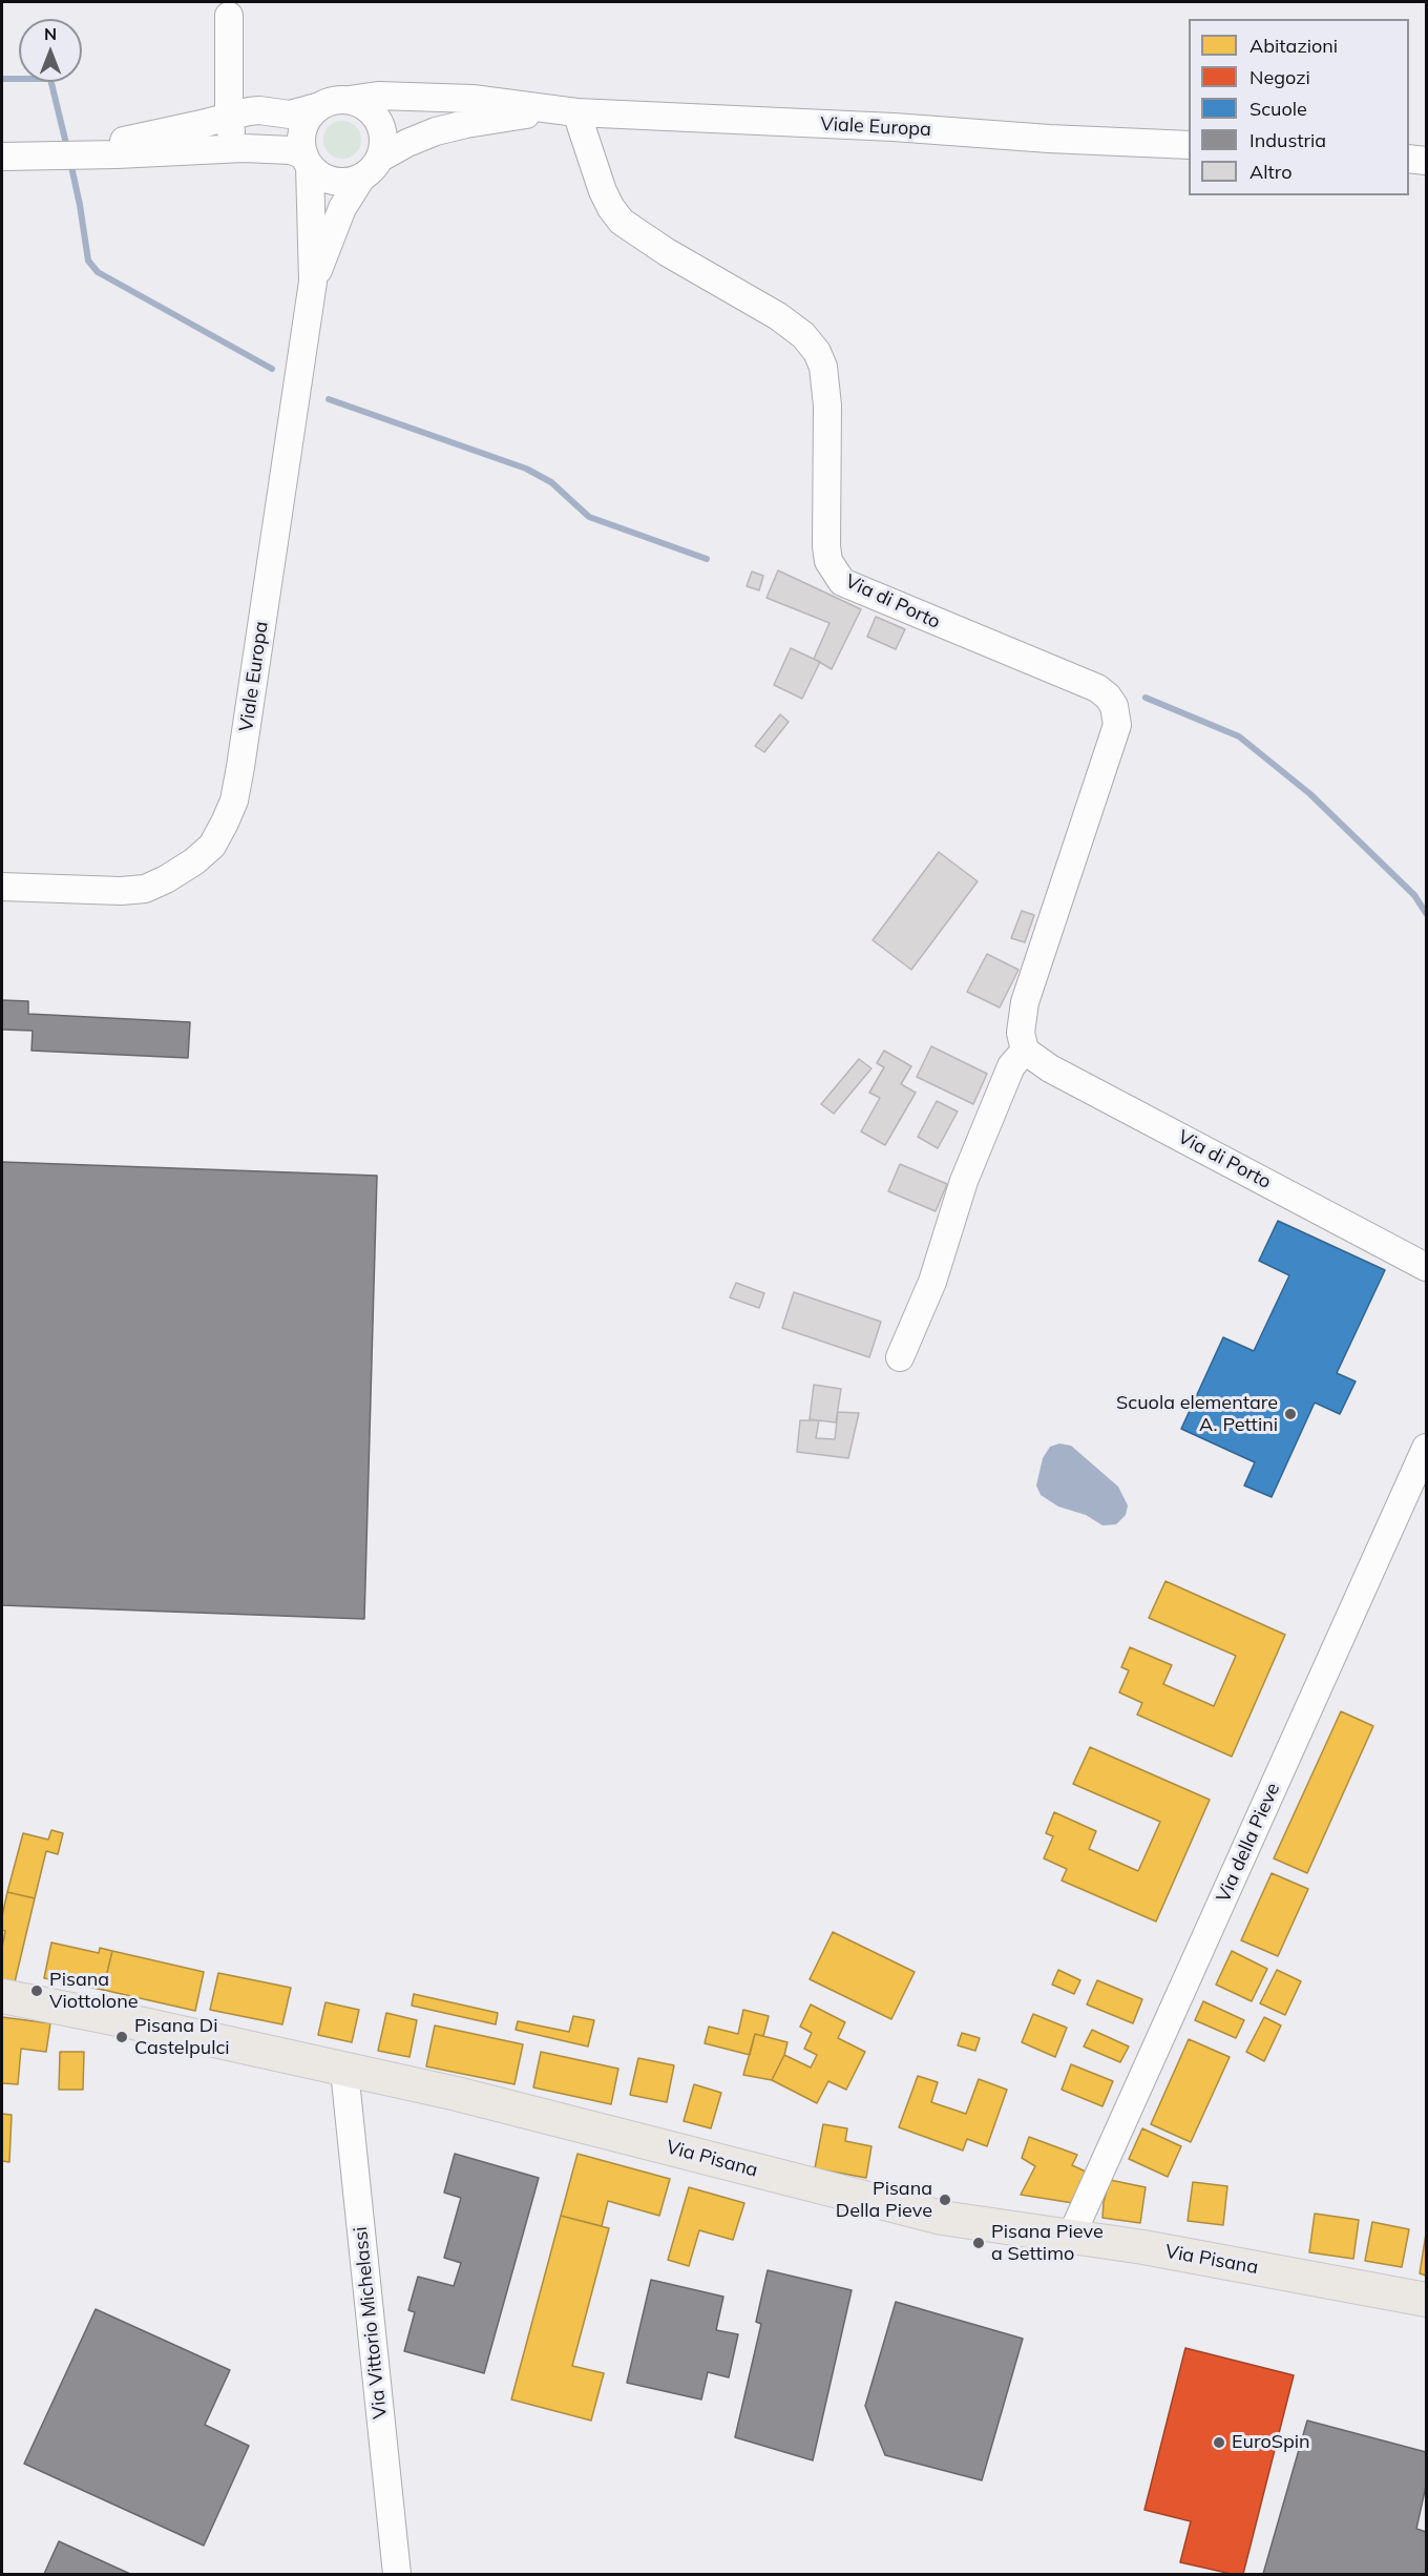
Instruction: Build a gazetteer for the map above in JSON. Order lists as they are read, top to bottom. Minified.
{"streets":{"main road":["Via Pisana"],"street":["Viale Europa","Via di Porto","Via della Pieve","Via Vittorio Michelassi"]},"crossings":[["Viale Europa","Via di Porto"],["Via della Pieve","Via Pisana"],["Via Pisana","Via Vittorio Michelassi"]],"places":["Scuola elementare A. Pettini","Pisana Viottolone","Pisana Di Castelpulci","Pisana Della Pieve","Pisana Pieve a Settimo","EuroSpin"],"legend":["Abitazioni","Negozi","Scuole","Industria","Altro"],"north":"top"}
